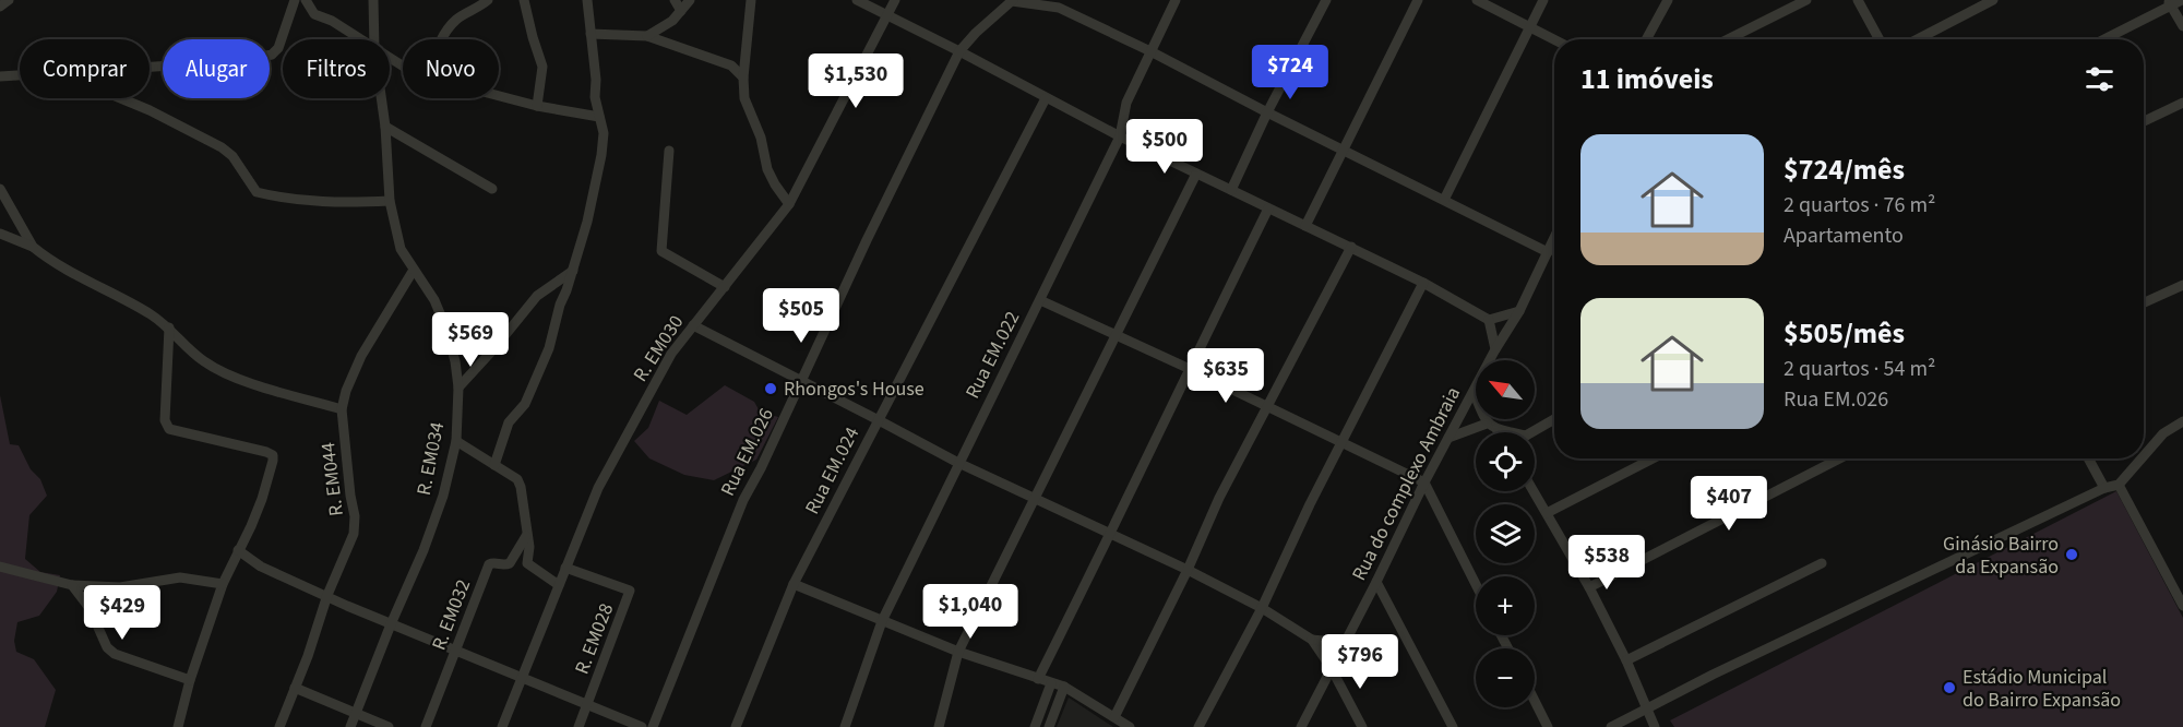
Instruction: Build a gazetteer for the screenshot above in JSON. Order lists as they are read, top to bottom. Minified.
{"streets":{"street":["R. EM030","Rua EM.022","Rua EM.026","R. EM034","Rua EM.024","R. EM044","Rua do complexo Ambraia","R. EM032","R. EM028"]},"crossings":[["R. EM030","R. EM028"],["R. EM034","R. EM044"]],"places":["Rhongos's House","Ginásio Bairro da Expansão","Estádio Municipal do Bairro Expansão"],"north":"top left","page":{"chip":["Comprar","Alugar","Filtros","Novo"],"heading":"11 imóveis","price":["$724","$1,530","$500","$505","$569","$635","$407","$538","$1,040","$429","$796"],"list":[{"name":"$724/mês","note":"2 quartos · 76 m² · Apartamento"},{"name":"$505/mês","note":"2 quartos · 54 m² · Rua EM.026"}],"map_buttons":["+","−"]}}
